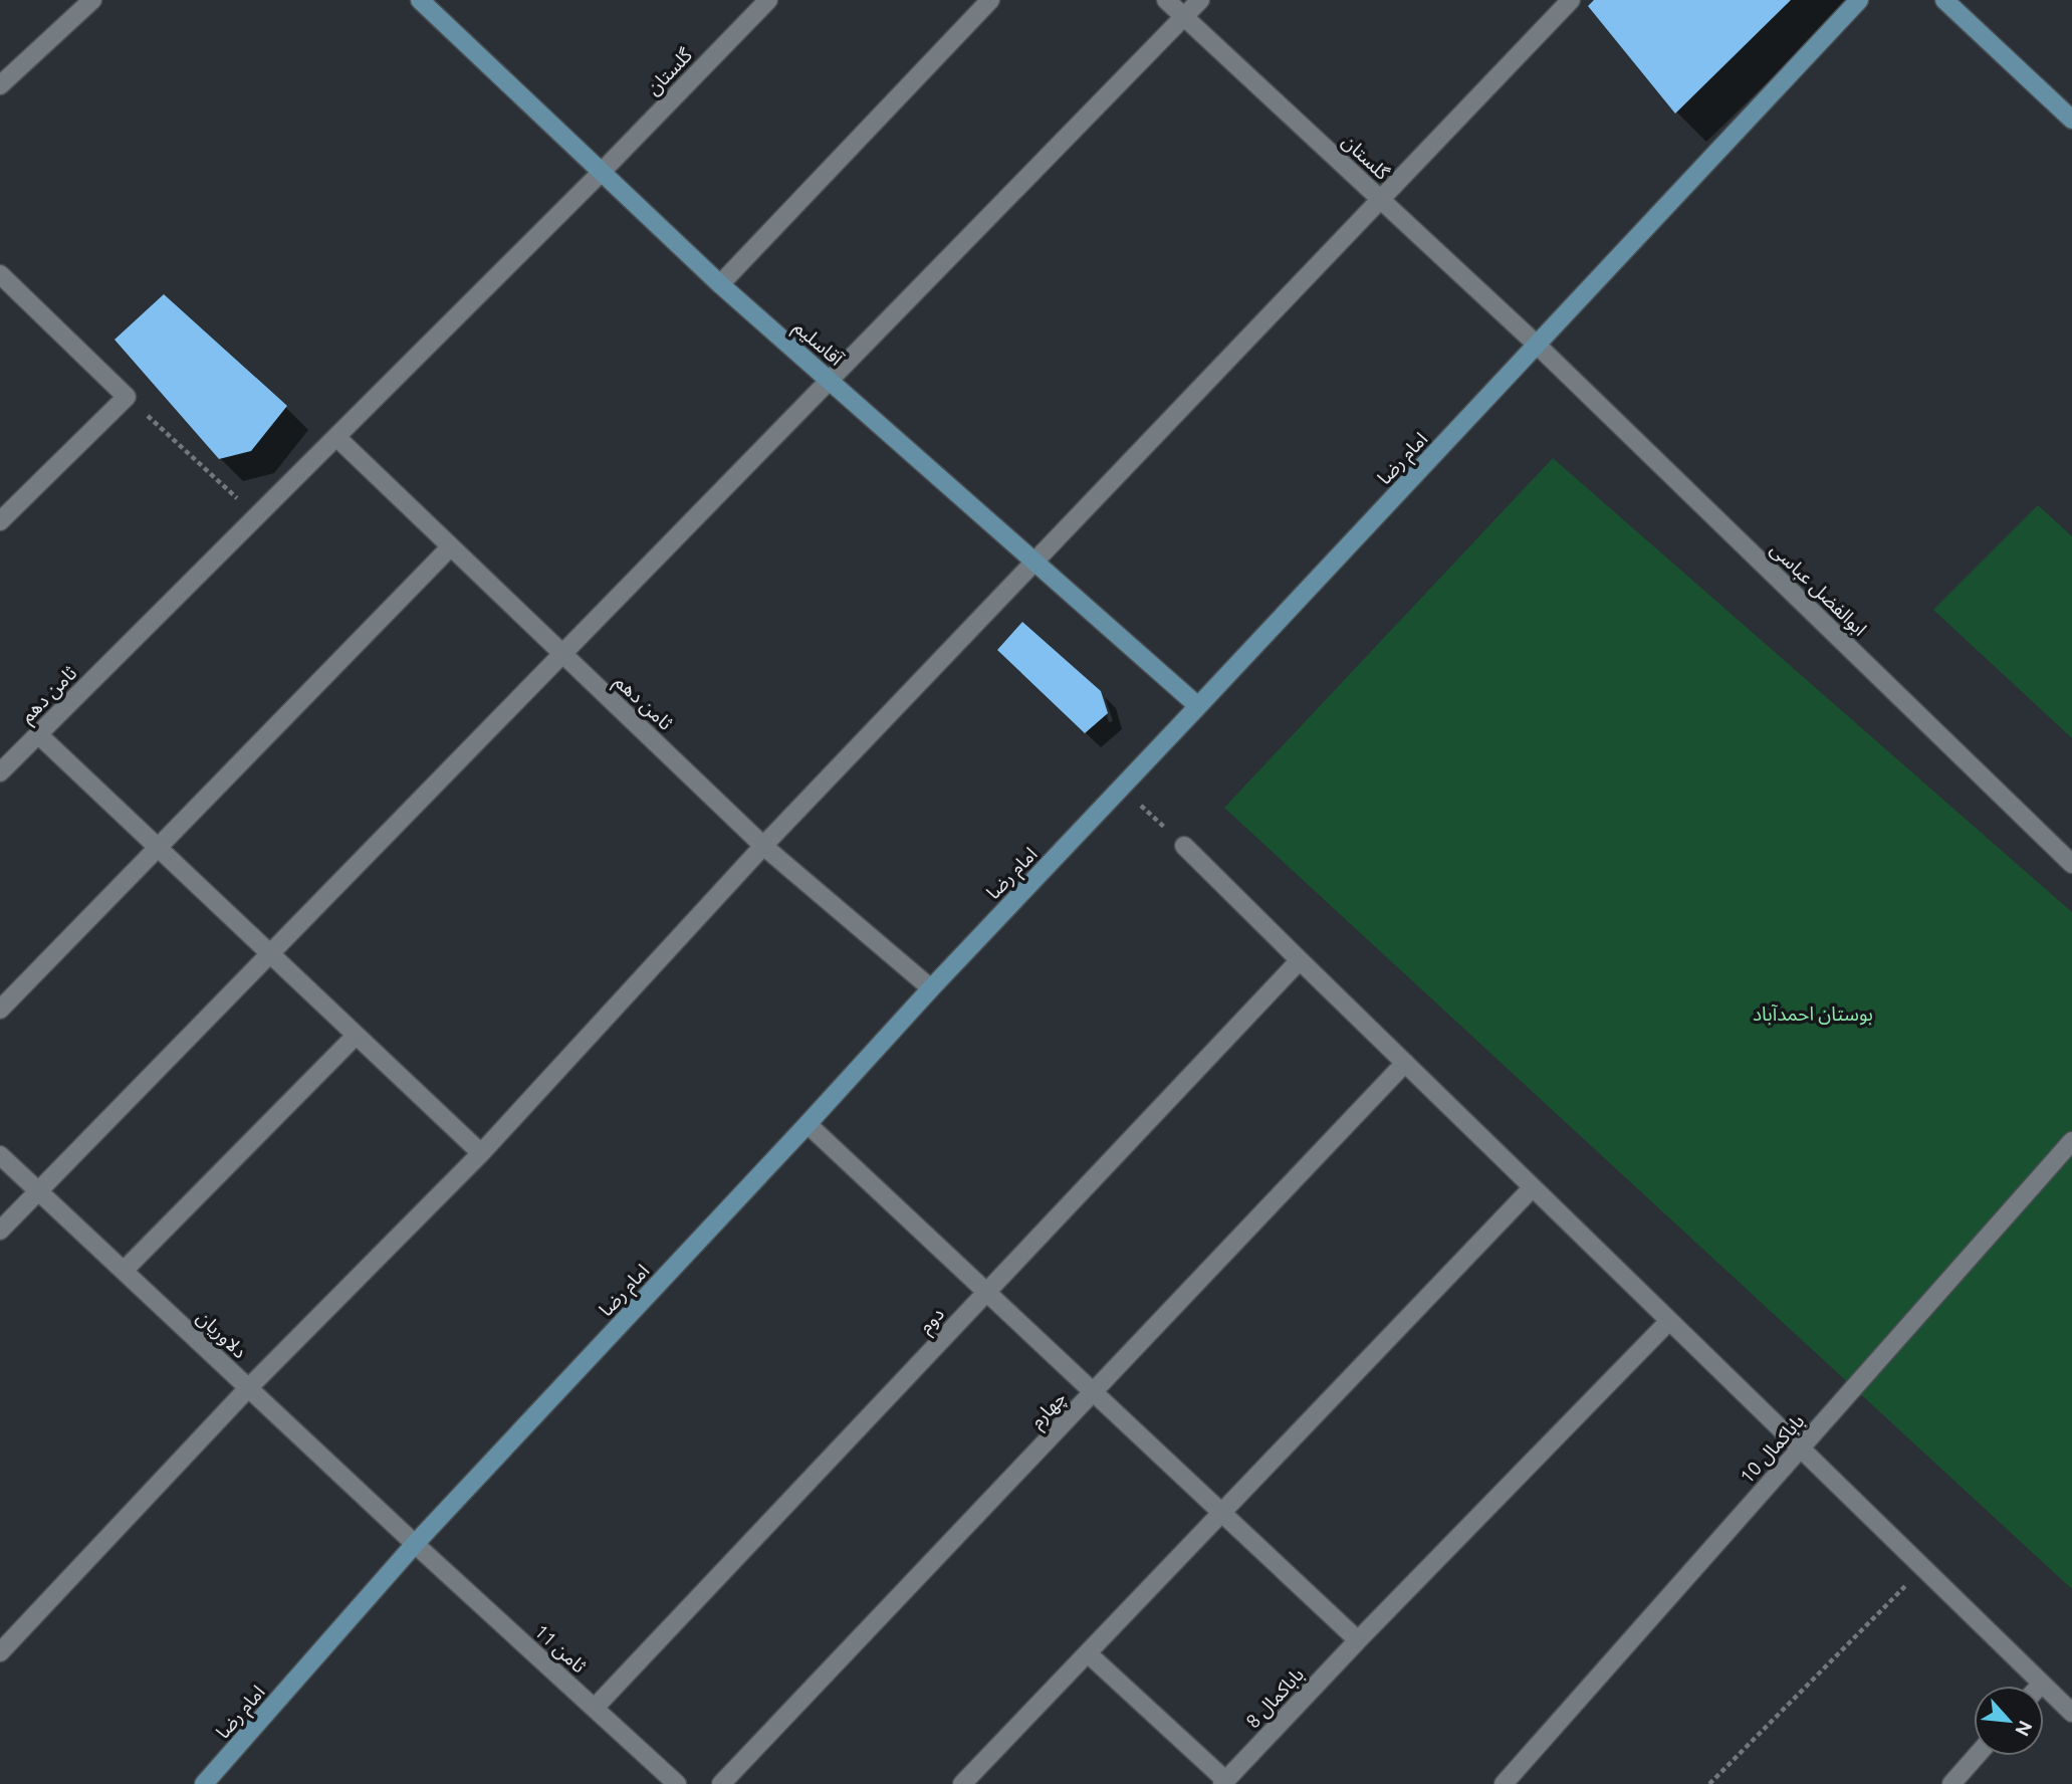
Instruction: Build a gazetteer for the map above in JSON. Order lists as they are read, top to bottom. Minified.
{"streets":{"street":["گلستان","آقاسلیم","امام رضا","ابوالفضل عباسی","ثامن دهم","دوم","دلاوریان","چهارم","باباکمال 10","ثامن 11","باباکمال 8"]},"crossings":[["گلستان","آقاسلیم"],["گلستان","امام رضا"],["گلستان","ابوالفضل عباسی"],["گلستان","ثامن دهم"],["آقاسلیم","امام رضا"],["آقاسلیم","ثامن دهم"],["امام رضا","ابوالفضل عباسی"],["امام رضا","ثامن دهم"],["امام رضا","دلاوریان"],["امام رضا","ثامن 11"],["دوم","ثامن 11"],["دلاوریان","ثامن 11"]],"parks":["بوستان احمدآباد"],"north":"bottom right"}
